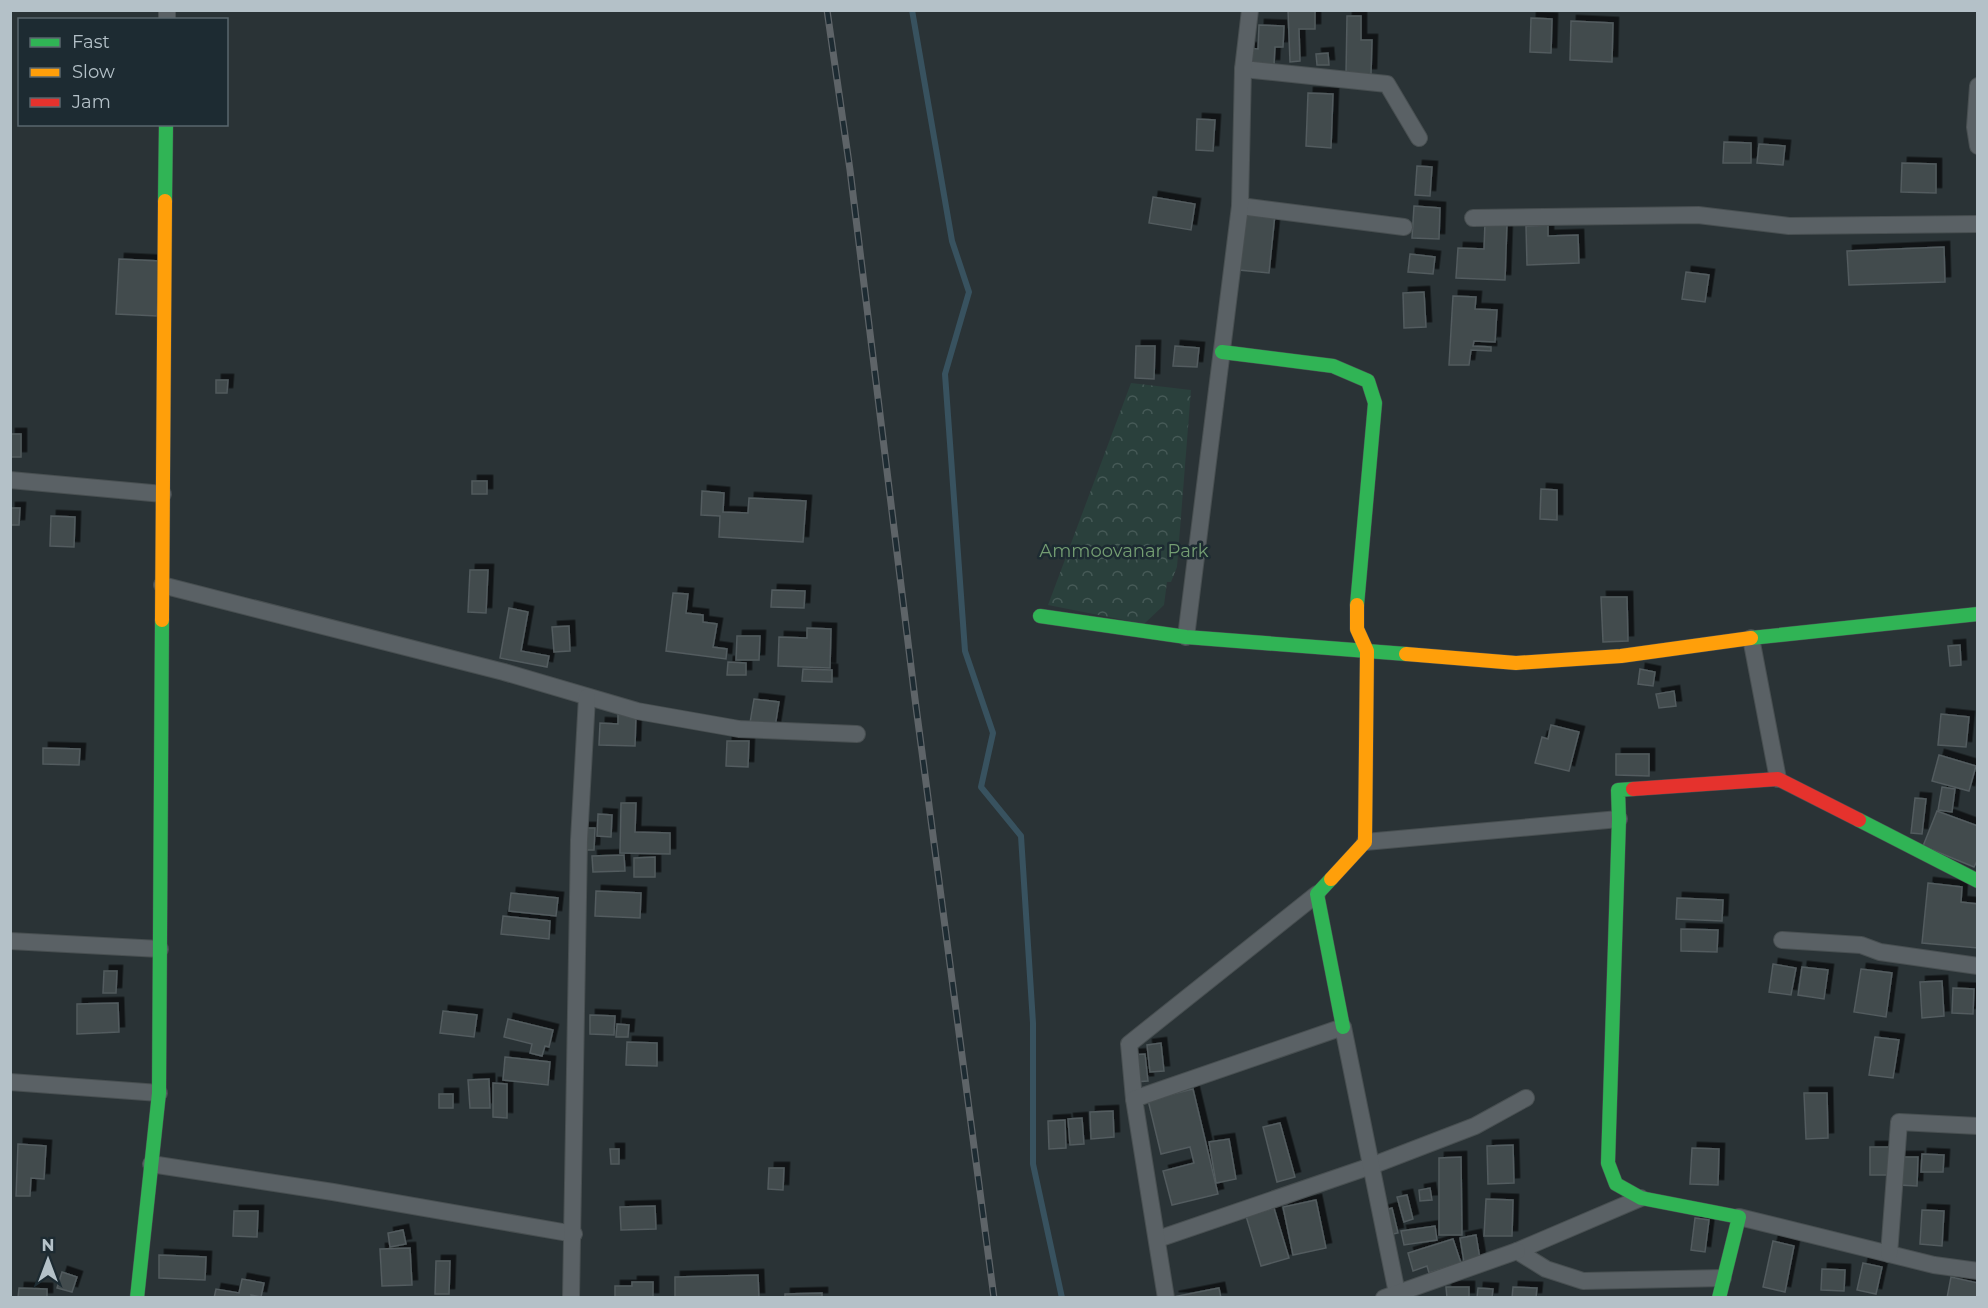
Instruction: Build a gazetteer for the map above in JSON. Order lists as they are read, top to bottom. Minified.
{"parks":["Ammoovanar Park"],"legend":["Fast","Slow","Jam"],"north":"top"}
